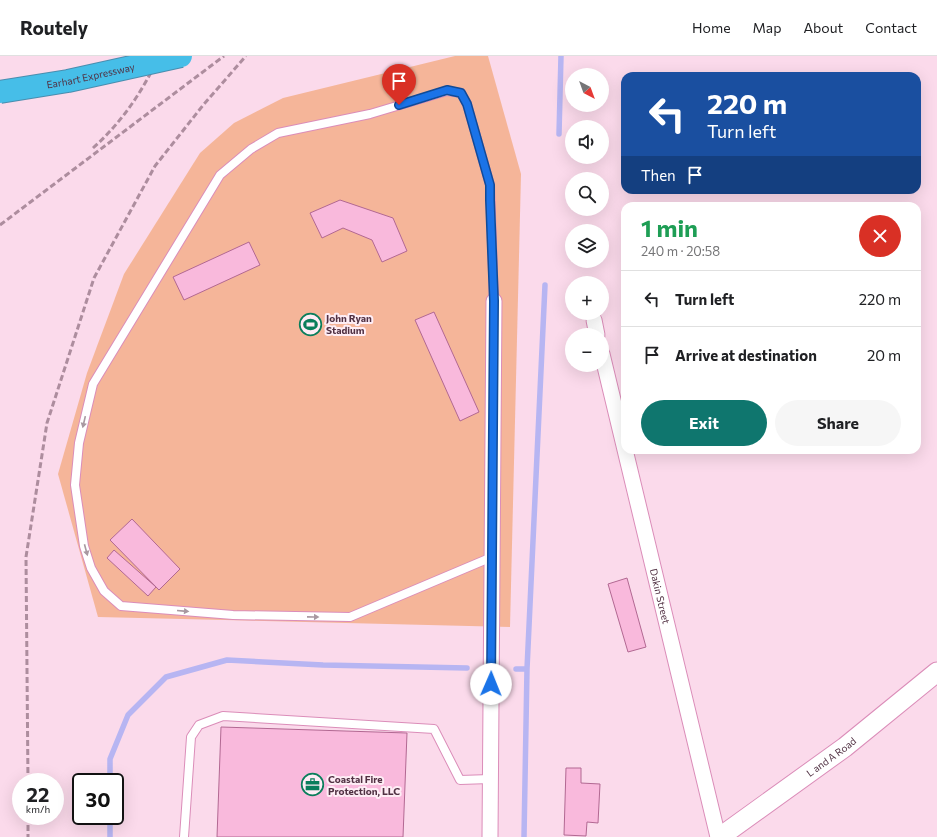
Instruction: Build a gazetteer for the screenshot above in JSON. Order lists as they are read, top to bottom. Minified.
{"streets":{"highway":["Earhart Expressway"],"street":["Dakin Street","L and A Road"]},"crossings":[["Dakin Street","L and A Road"]],"places":{"sports":["John Ryan Stadium"],"office":["Coastal Fire Protection, LLC"]},"north":"bottom right","page":{"header":"Routely","nav":["Home","Map","About","Contact"],"map_buttons":["+","−"],"turn":["220 m","Turn left"],"then":"Then","heading":["1 min","240 m · 20:58"],"list":[{"name":"Turn left","value":"220 m"},{"name":"Arrive at destination","value":"20 m"}],"buttons":["Exit","Share"],"speed":"22 km/h","limit":"30"}}
